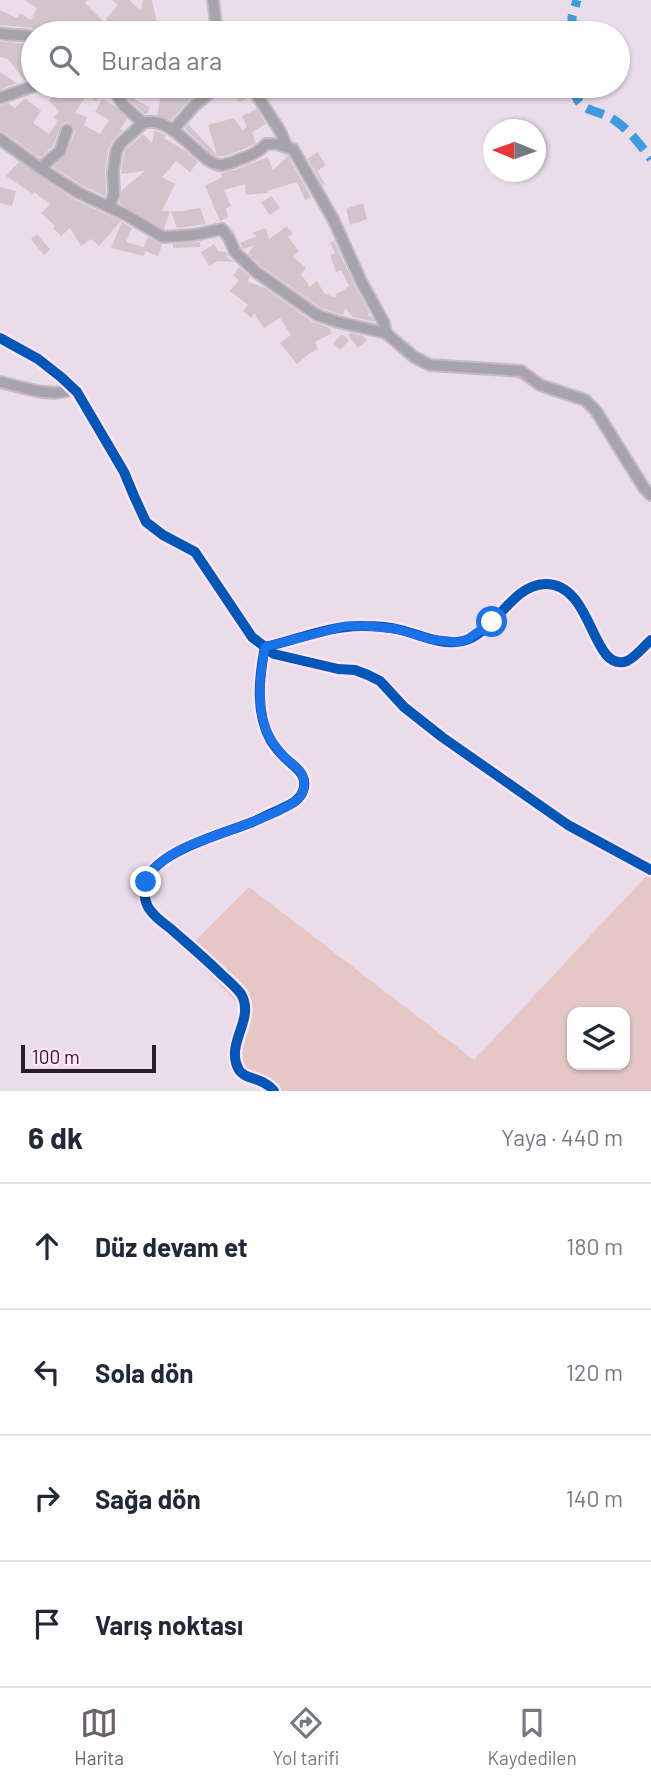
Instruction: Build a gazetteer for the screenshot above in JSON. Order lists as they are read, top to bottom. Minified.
{"scale_bar":"100 m","north":"left","page":{"search":"Burada ara","scale":"100 m","heading":["6 dk","Yaya · 440 m"],"list":[["Düz devam et","180 m"],["Sola dön","120 m"],["Sağa dön","140 m"],"Varış noktası"],"nav":["Harita","Yol tarifi","Kaydedilen"]}}
